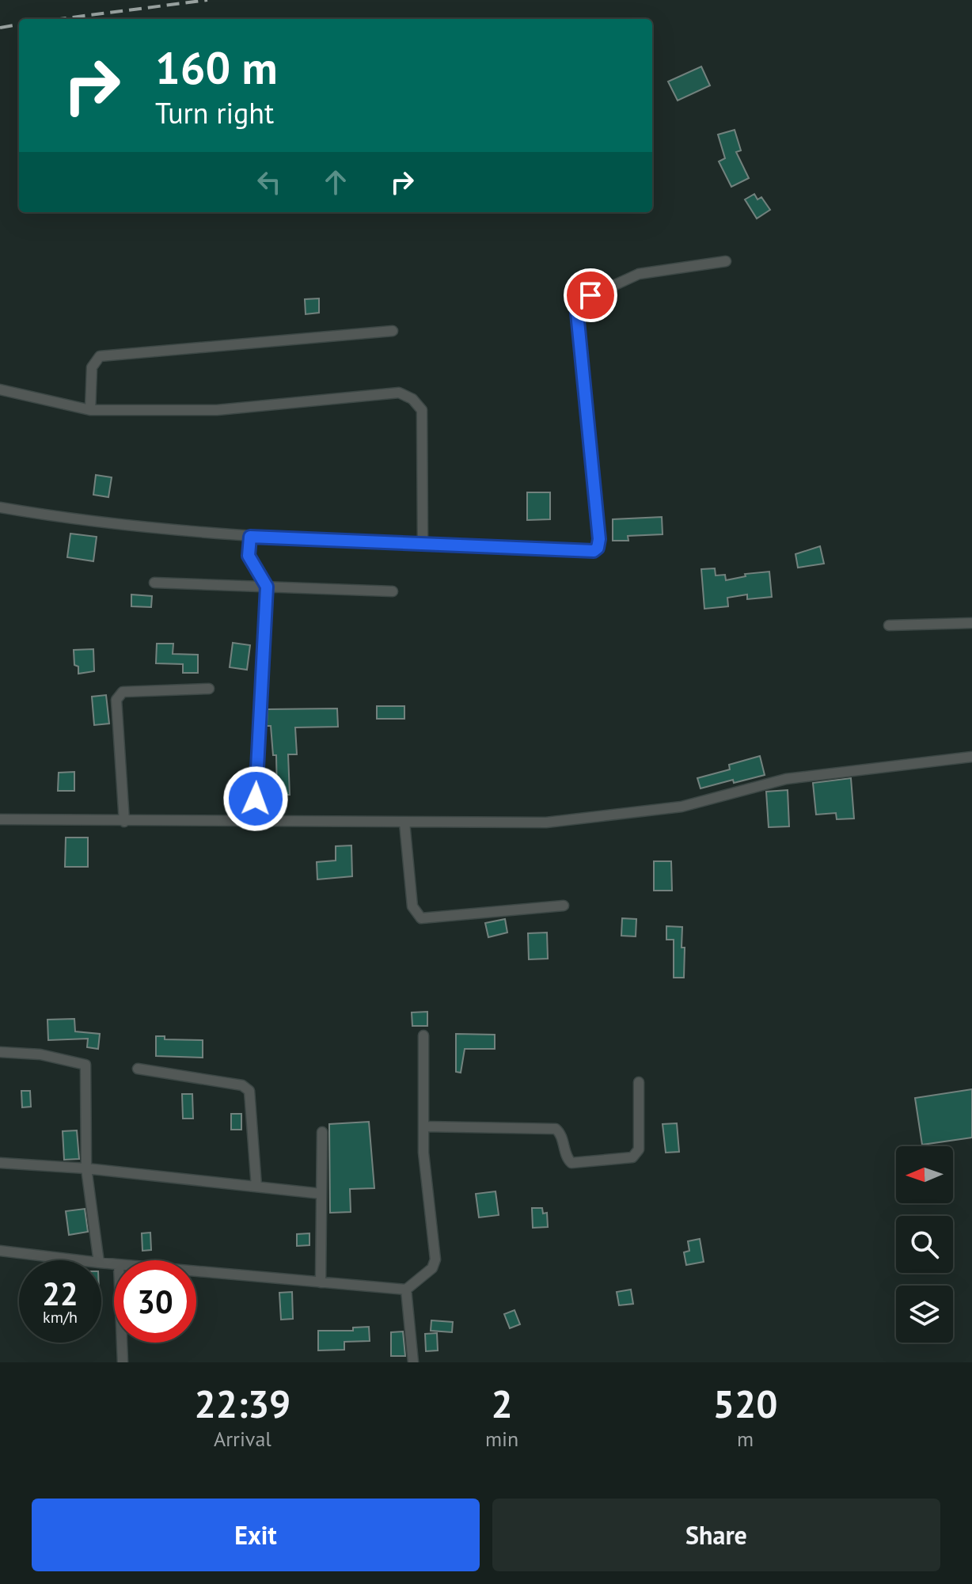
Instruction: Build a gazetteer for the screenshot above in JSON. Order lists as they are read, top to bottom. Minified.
{"north":"left","page":{"turn":["160 m","Turn right"],"speed":"22 km/h","limit":"30","eta":["22:39","Arrival","2","min","520","m"],"buttons":["Exit","Share"]}}
